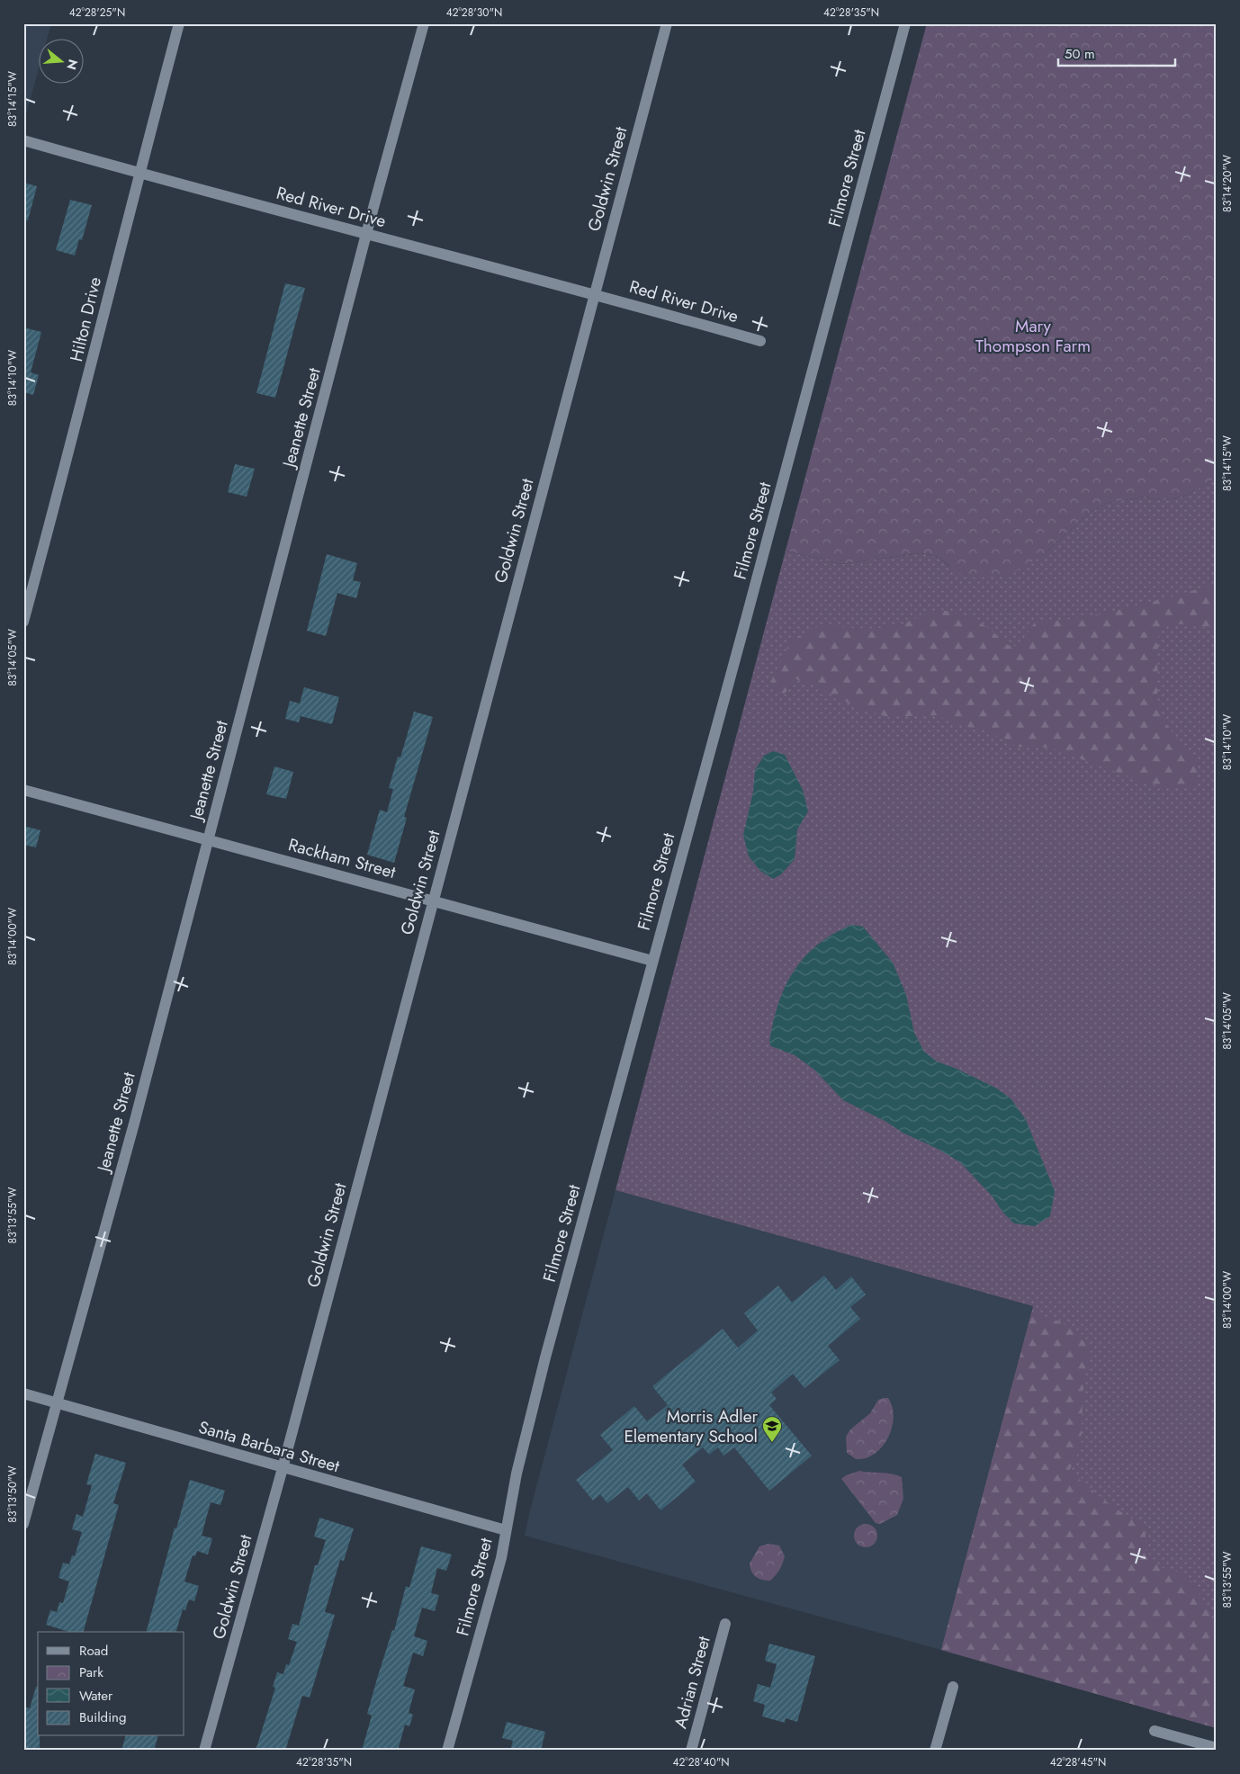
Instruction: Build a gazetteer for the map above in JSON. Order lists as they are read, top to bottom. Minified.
{"streets":{"street":["Filmore Street","Goldwin Street","Red River Drive","Hilton Drive","Jeanette Street","Rackham Street","Santa Barbara Street","Adrian Street"]},"crossings":[["Filmore Street","Rackham Street"],["Filmore Street","Santa Barbara Street"],["Goldwin Street","Red River Drive"],["Goldwin Street","Rackham Street"],["Goldwin Street","Santa Barbara Street"],["Red River Drive","Hilton Drive"],["Red River Drive","Jeanette Street"],["Jeanette Street","Rackham Street"],["Jeanette Street","Santa Barbara Street"]],"parks":["Mary Thompson Farm"],"places":{"school or university":["Morris Adler Elementary School"]},"legend":["Road","Park","Water","Building"],"scale_bar":"50 m","north":"right","coordinates":["42°28'25\"N","42°28'30\"N","42°28'35\"N","83°14'15\"W","83°14'20\"W","83°14'10\"W","83°14'05\"W","83°14'00\"W","83°13'55\"W","83°13'50\"W","42°28'40\"N","42°28'45\"N"]}
